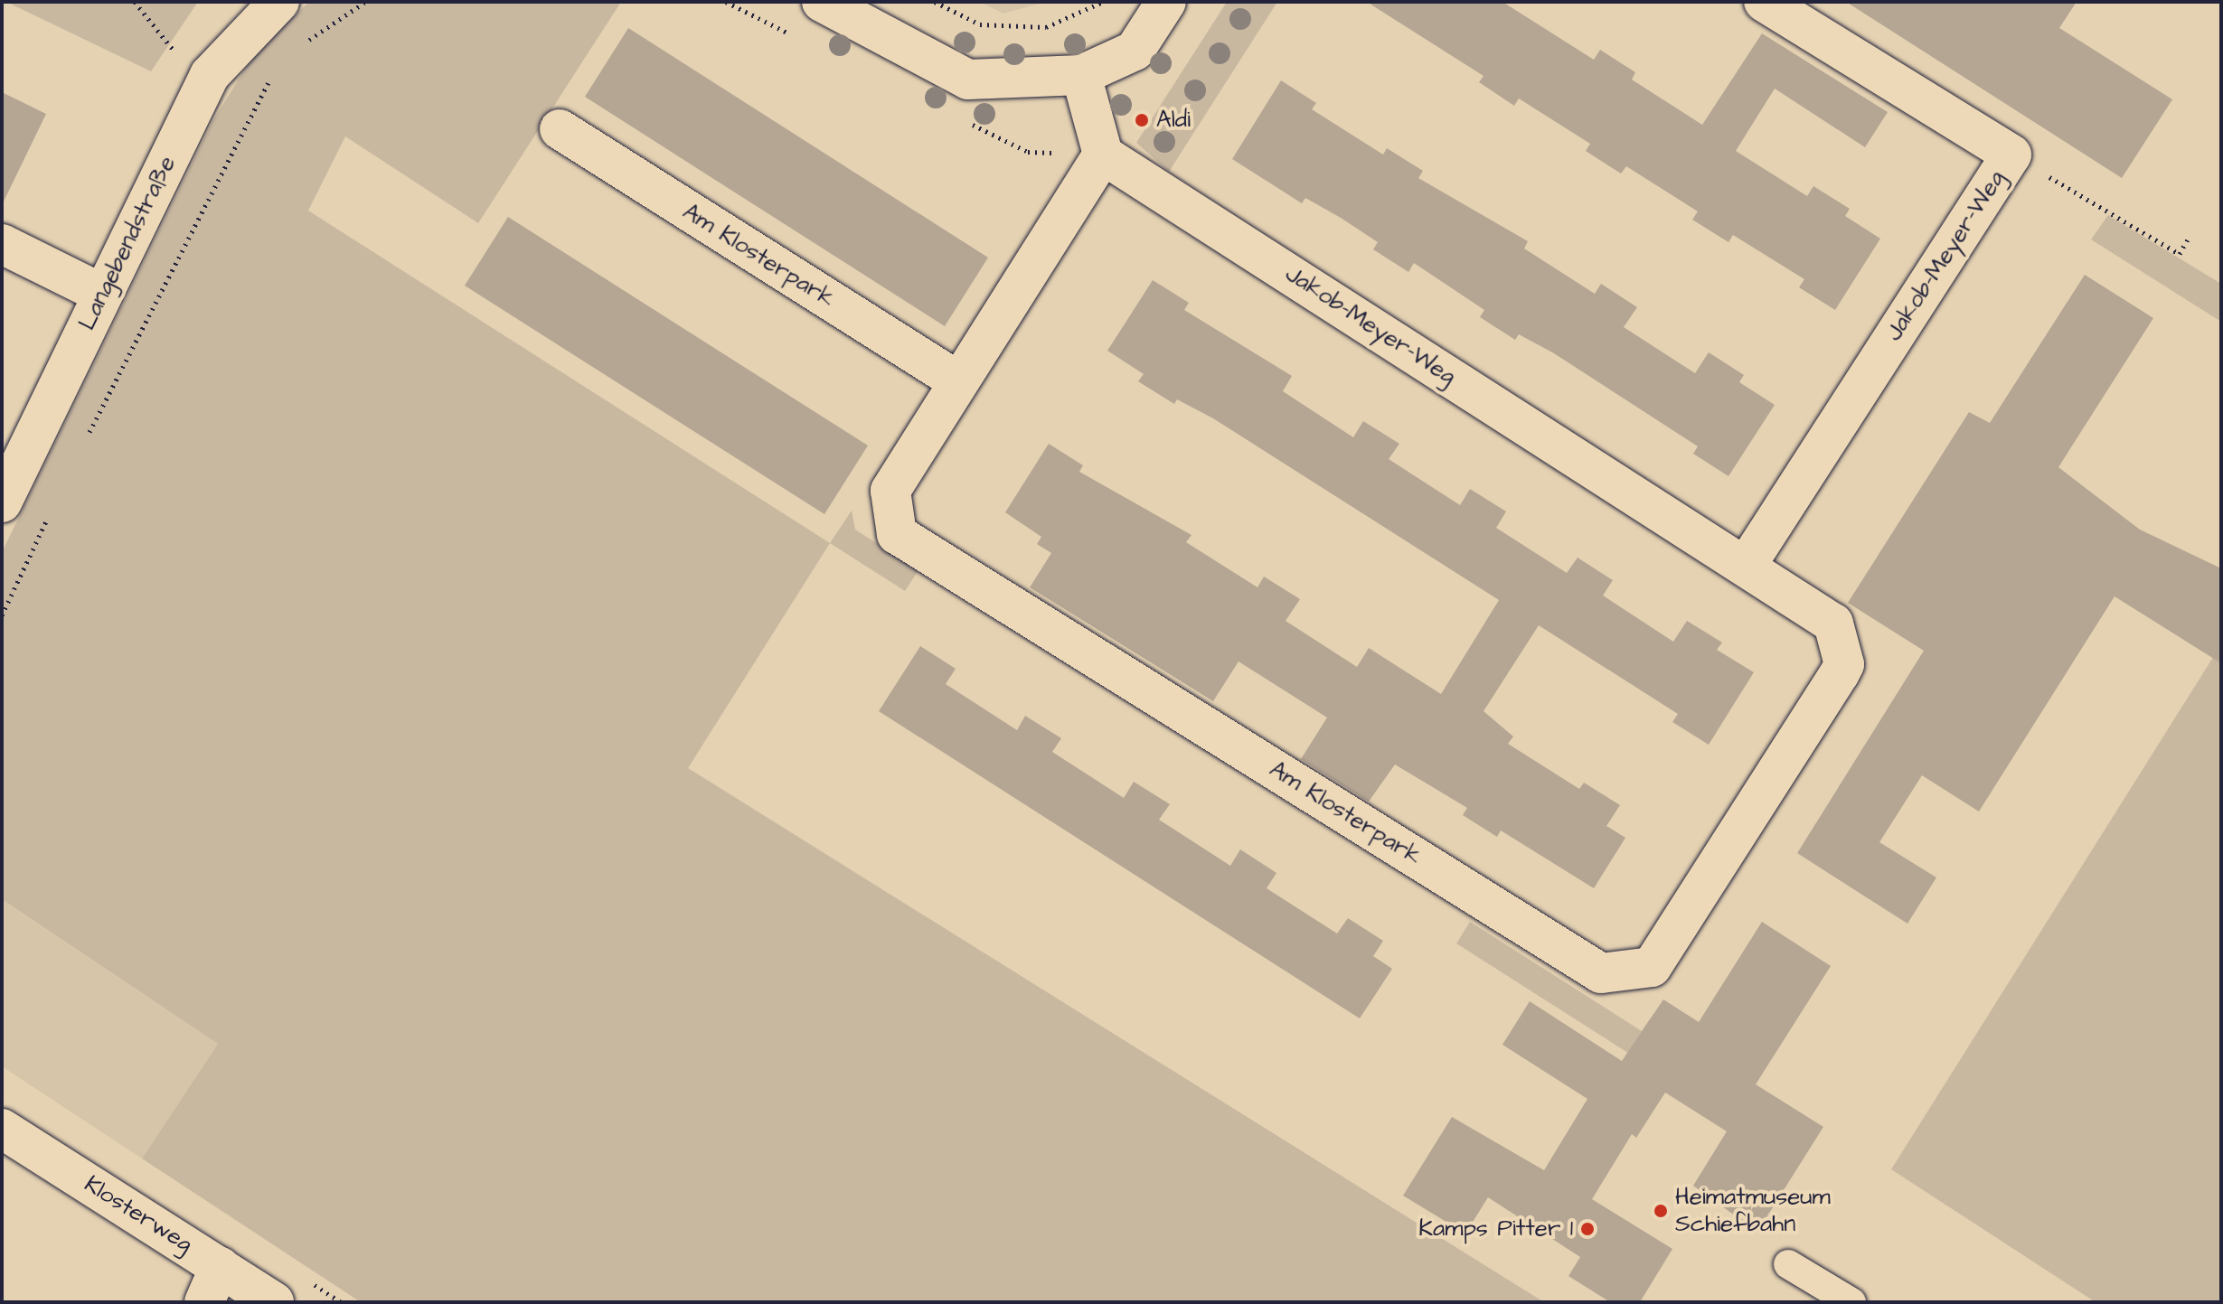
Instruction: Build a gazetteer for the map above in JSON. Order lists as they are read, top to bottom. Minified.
{"streets":{"street":["Langebendstraße","Am Klosterpark","Jakob-Meyer-Weg","Klosterweg"]},"crossings":[["Am Klosterpark","Jakob-Meyer-Weg"]],"places":["Aldi","Heimatmuseum Schiefbahn","Kamps Pitter 1"]}
